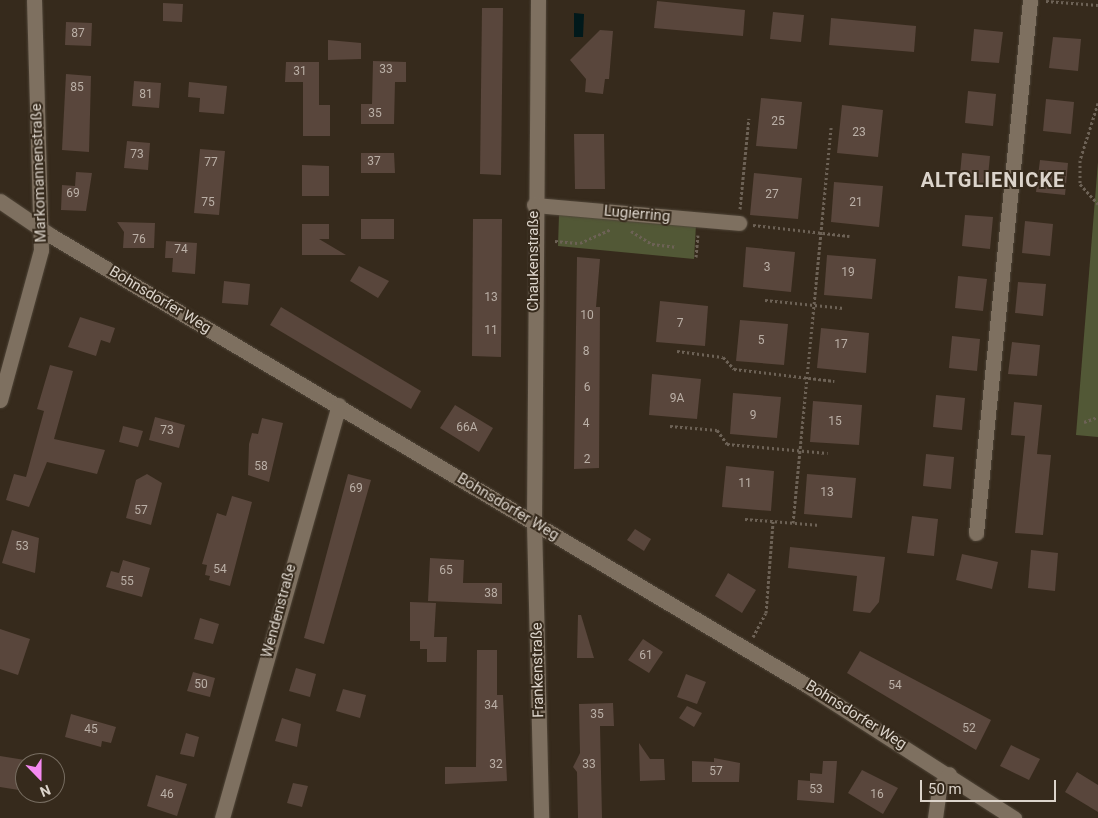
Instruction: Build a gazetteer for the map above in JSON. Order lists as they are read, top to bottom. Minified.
{"streets":{"street":["Markomannenstraße","Lugierring","Chaukenstraße","Bohnsdorfer Weg","Wendenstraße","Frankenstraße"]},"crossings":[["Markomannenstraße","Bohnsdorfer Weg"],["Lugierring","Chaukenstraße"],["Chaukenstraße","Bohnsdorfer Weg"],["Chaukenstraße","Frankenstraße"],["Bohnsdorfer Weg","Wendenstraße"],["Bohnsdorfer Weg","Frankenstraße"]],"districts":["ALTGLIENICKE"],"house_numbers":["87","33","31","85","81","35","25","23","73","37","77","69","27","75","21","76","74","3","19","13","10","7","11","5","17","8","6","9A","9","15","4","66A","73","2","58","11","69","13","57","53","54","65","55","38","61","50","54","34","35","52","45","32","33","57","53","46","16"],"scale_bar":"50 m","north":"bottom"}
